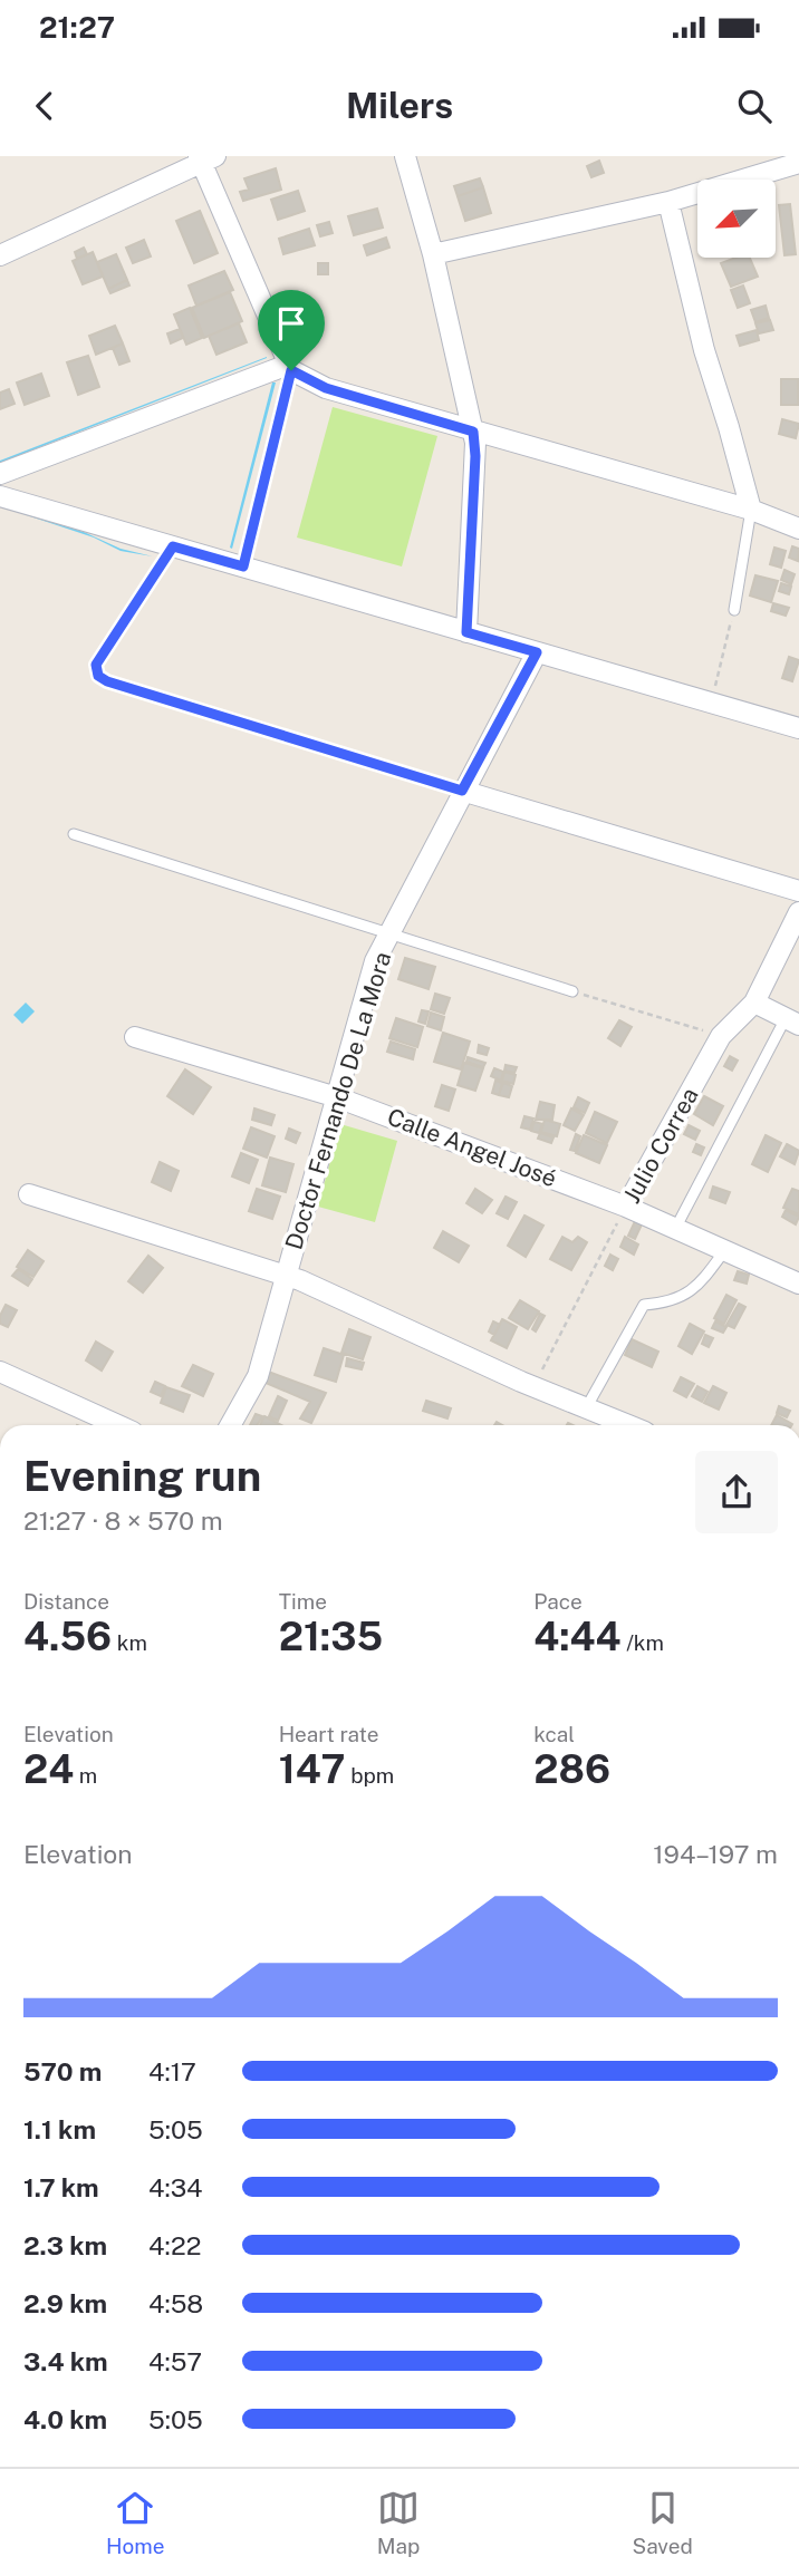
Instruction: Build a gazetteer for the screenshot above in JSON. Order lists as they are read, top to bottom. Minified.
{"streets":{"street":["Doctor Fernando De La Mora","Julio Correa","Calle Angel José"]},"crossings":[["Doctor Fernando De La Mora","Calle Angel José"],["Julio Correa","Calle Angel José"]],"north":"bottom left","page":{"status":"21:27","header":"Milers","heading":["Evening run","21:27 · 8 × 570 m"],"stats":[["Distance","4.56 km"],["Time","21:35"],["Pace","4:44 /km"],["Elevation","24 m"],["Heart rate","147 bpm"],["kcal","286"]],"chart":["Elevation","194–197 m"],"list":[{"name":"570 m","note":"4:17"},{"name":"1.1 km","note":"5:05"},{"name":"1.7 km","note":"4:34"},{"name":"2.3 km","note":"4:22"},{"name":"2.9 km","note":"4:58"},{"name":"3.4 km","note":"4:57"},{"name":"4.0 km","note":"5:05"}],"tabs":["Home","Map","Saved"]}}
